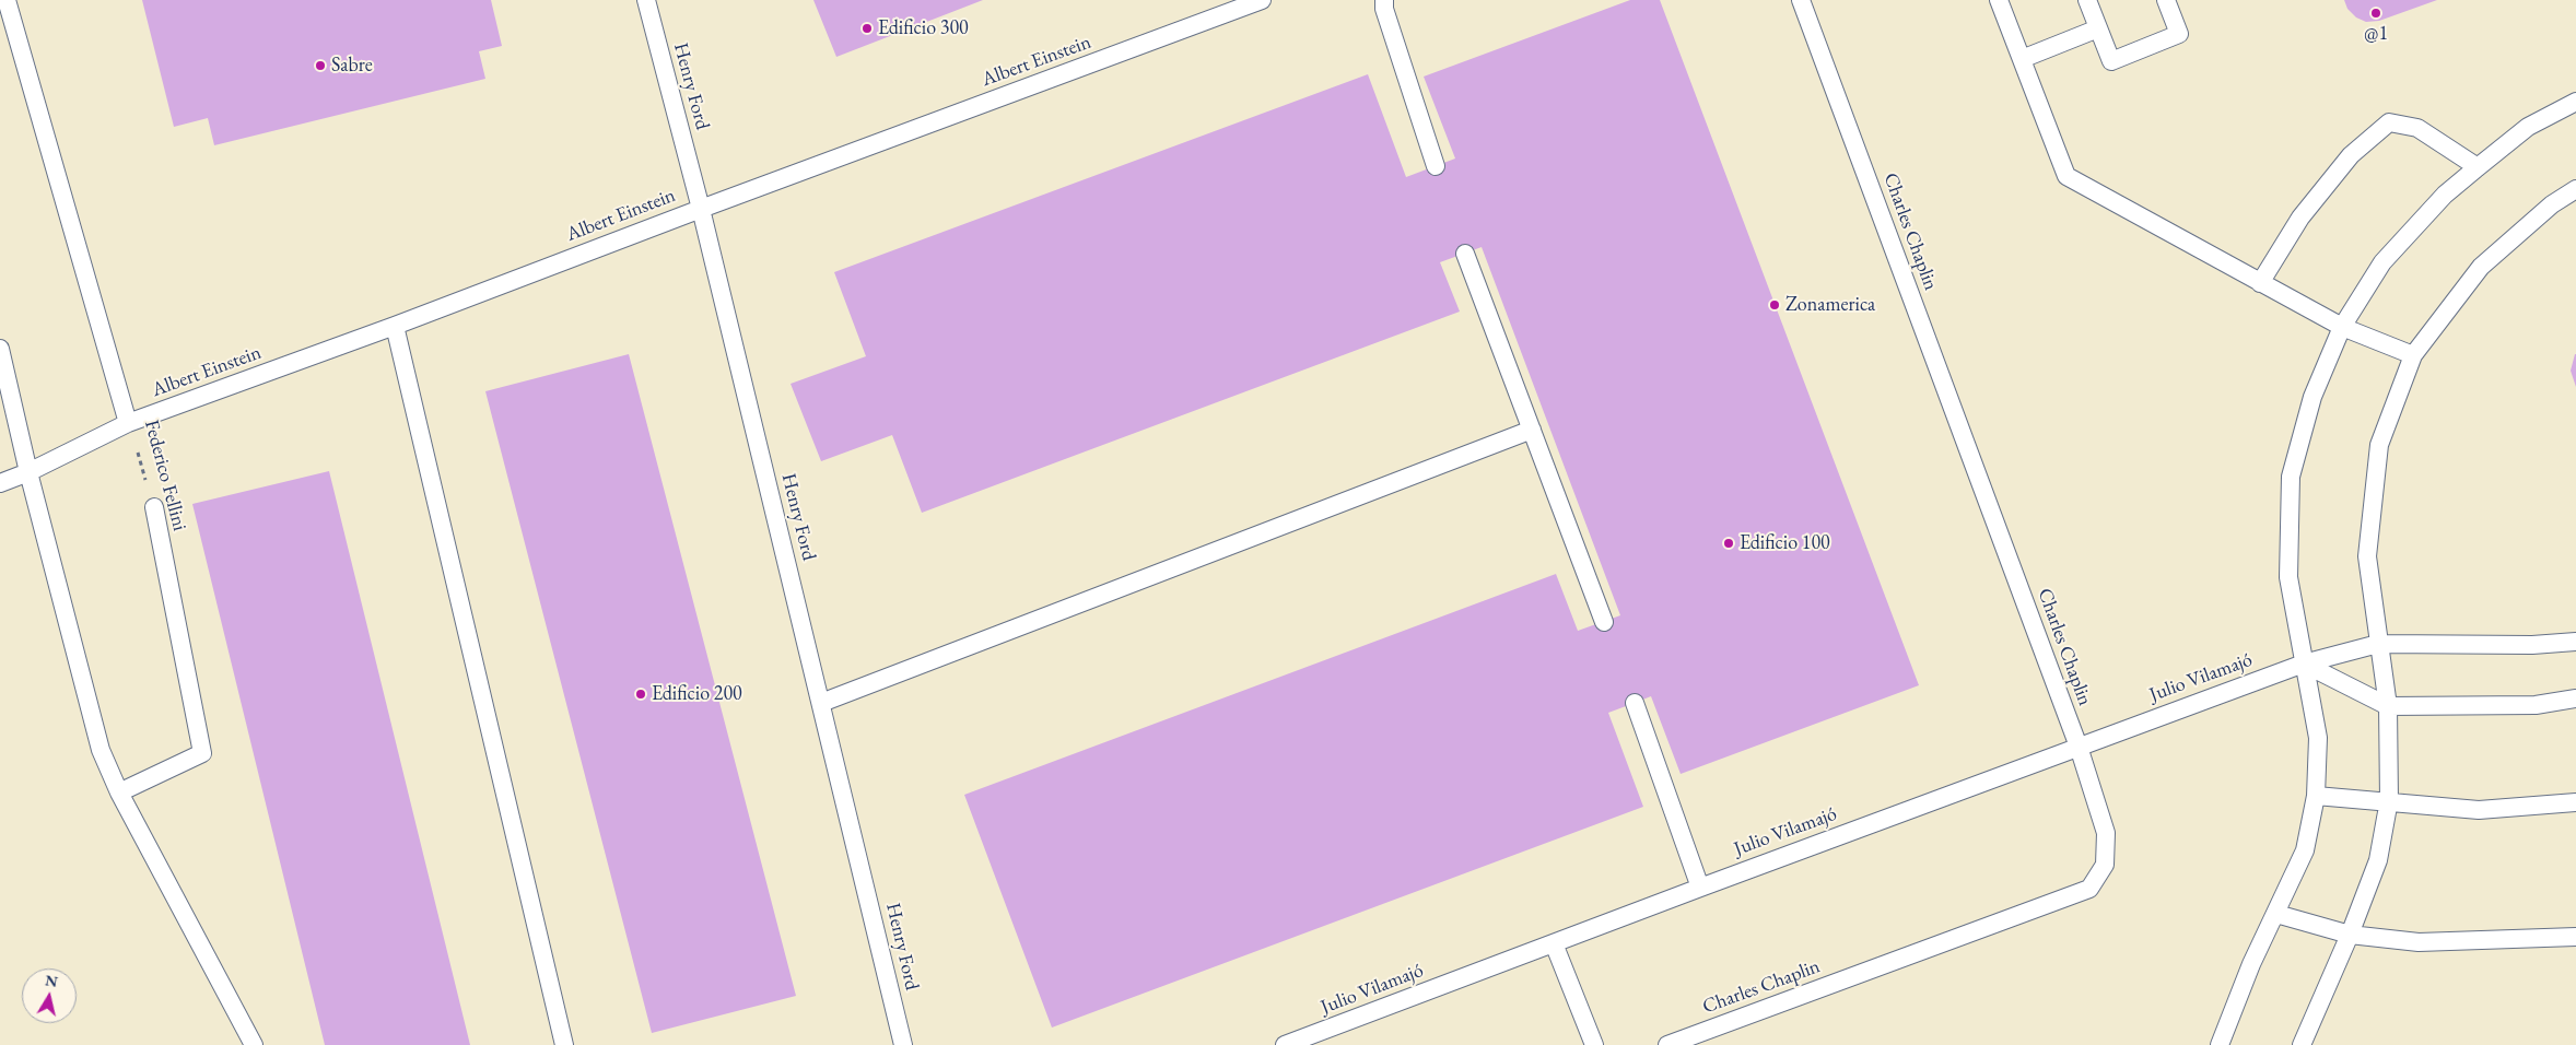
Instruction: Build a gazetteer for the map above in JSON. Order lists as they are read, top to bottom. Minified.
{"streets":{"lane":["Albert Einstein","Henry Ford","Charles Chaplin","Federico Fellini","Julio Vilamajó"]},"crossings":[["Albert Einstein","Henry Ford"],["Albert Einstein","Federico Fellini"],["Charles Chaplin","Julio Vilamajó"]],"places":["@1","Edificio 300","Sabre","Zonamerica","Edificio 100","Edificio 200"],"north":"top"}
